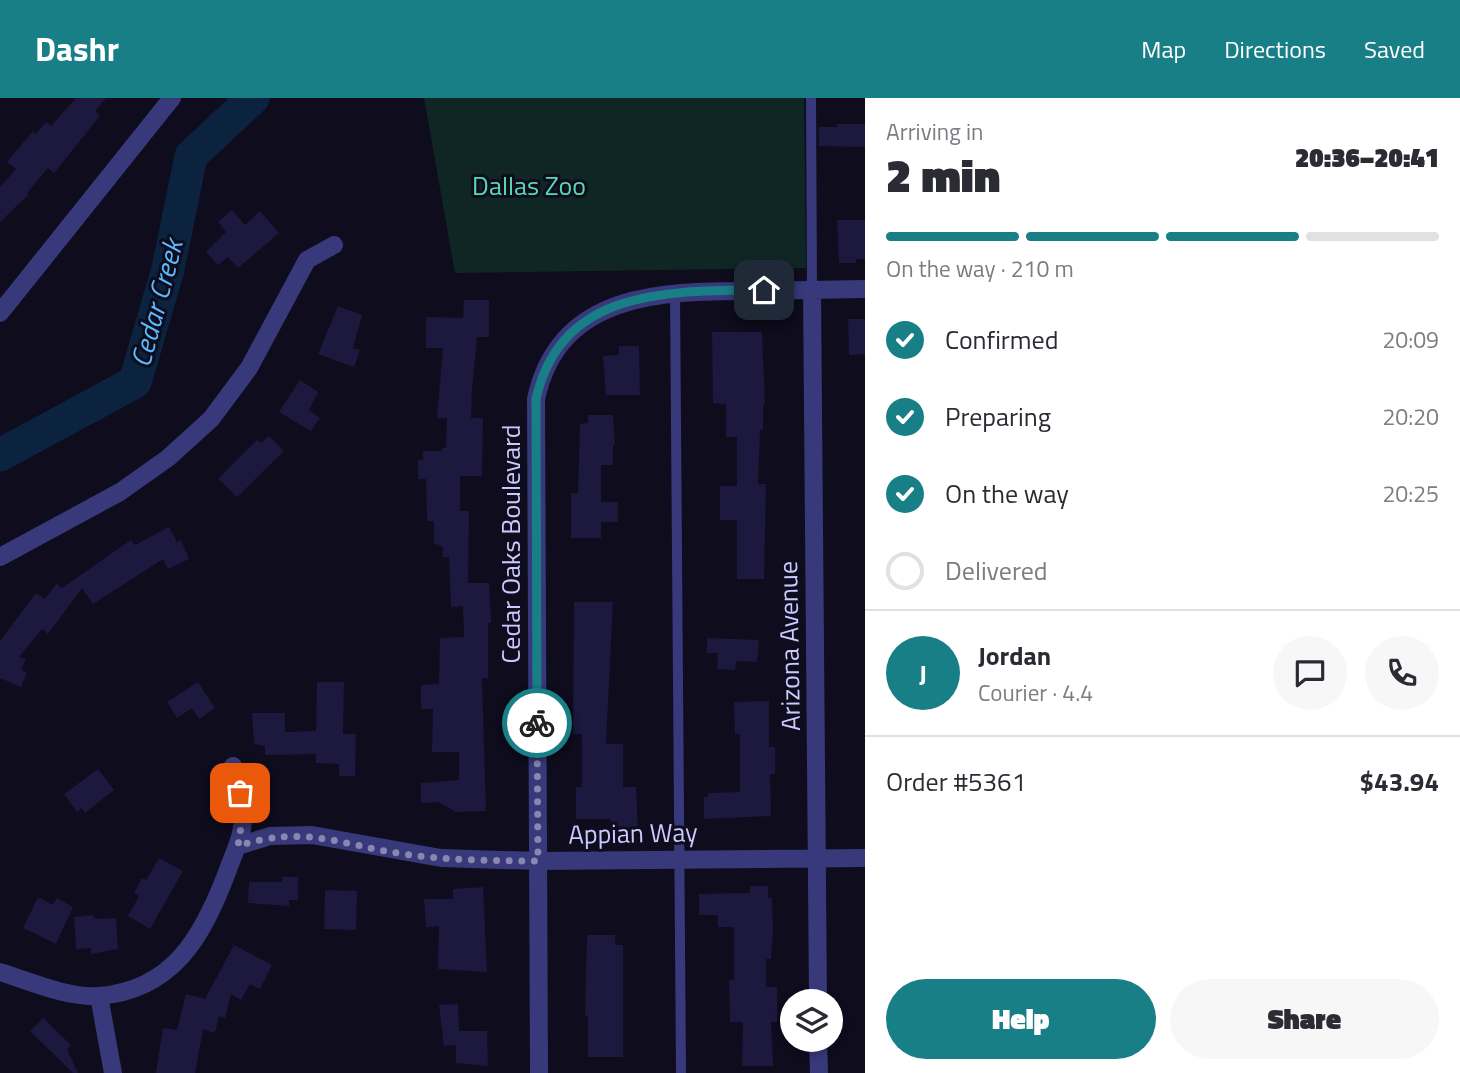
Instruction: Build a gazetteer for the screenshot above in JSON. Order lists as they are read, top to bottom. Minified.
{"streets":{"street":["Cedar Oaks Boulevard","Arizona Avenue","Appian Way"]},"crossings":[["Cedar Oaks Boulevard","Appian Way"],["Arizona Avenue","Appian Way"]],"water":["Cedar Creek"],"parks":["Dallas Zoo"],"page":{"header":"Dashr","nav":["Map","Directions","Saved"],"heading":["2 min","Arriving in","20:36–20:41"],"panel":["Jordan","Courier · 4.4","Order #5361","$43.94"],"bar":"On the way · 210 m","list":[["Confirmed","20:09"],["Preparing","20:20"],["On the way","20:25"],"Delivered"],"round":"J","buttons":["Help","Share"]}}
